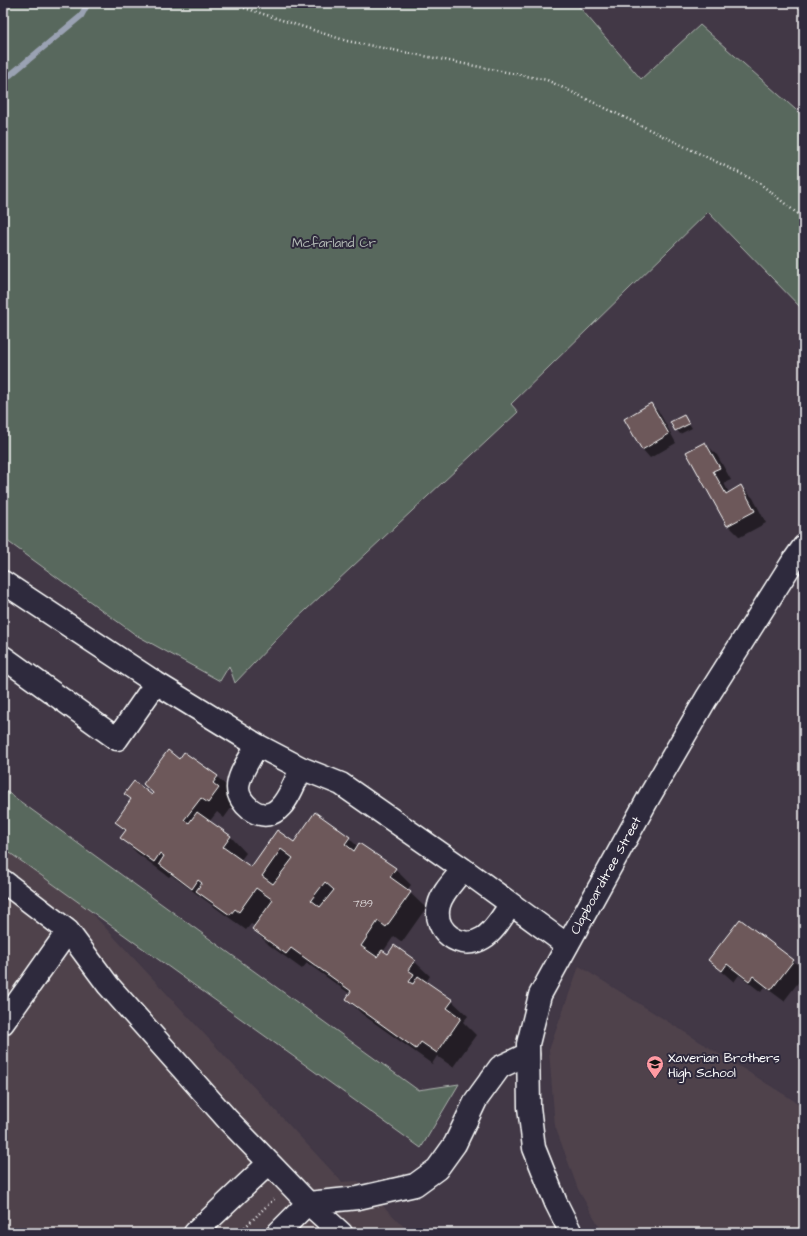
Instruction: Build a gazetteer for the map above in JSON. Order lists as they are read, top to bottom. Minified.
{"streets":{"main road":["Clapboardtree Street"]},"parks":["Mcfarland Cr"],"places":{"school or university":["Xaverian Brothers High School"]},"house_numbers":["789"]}
